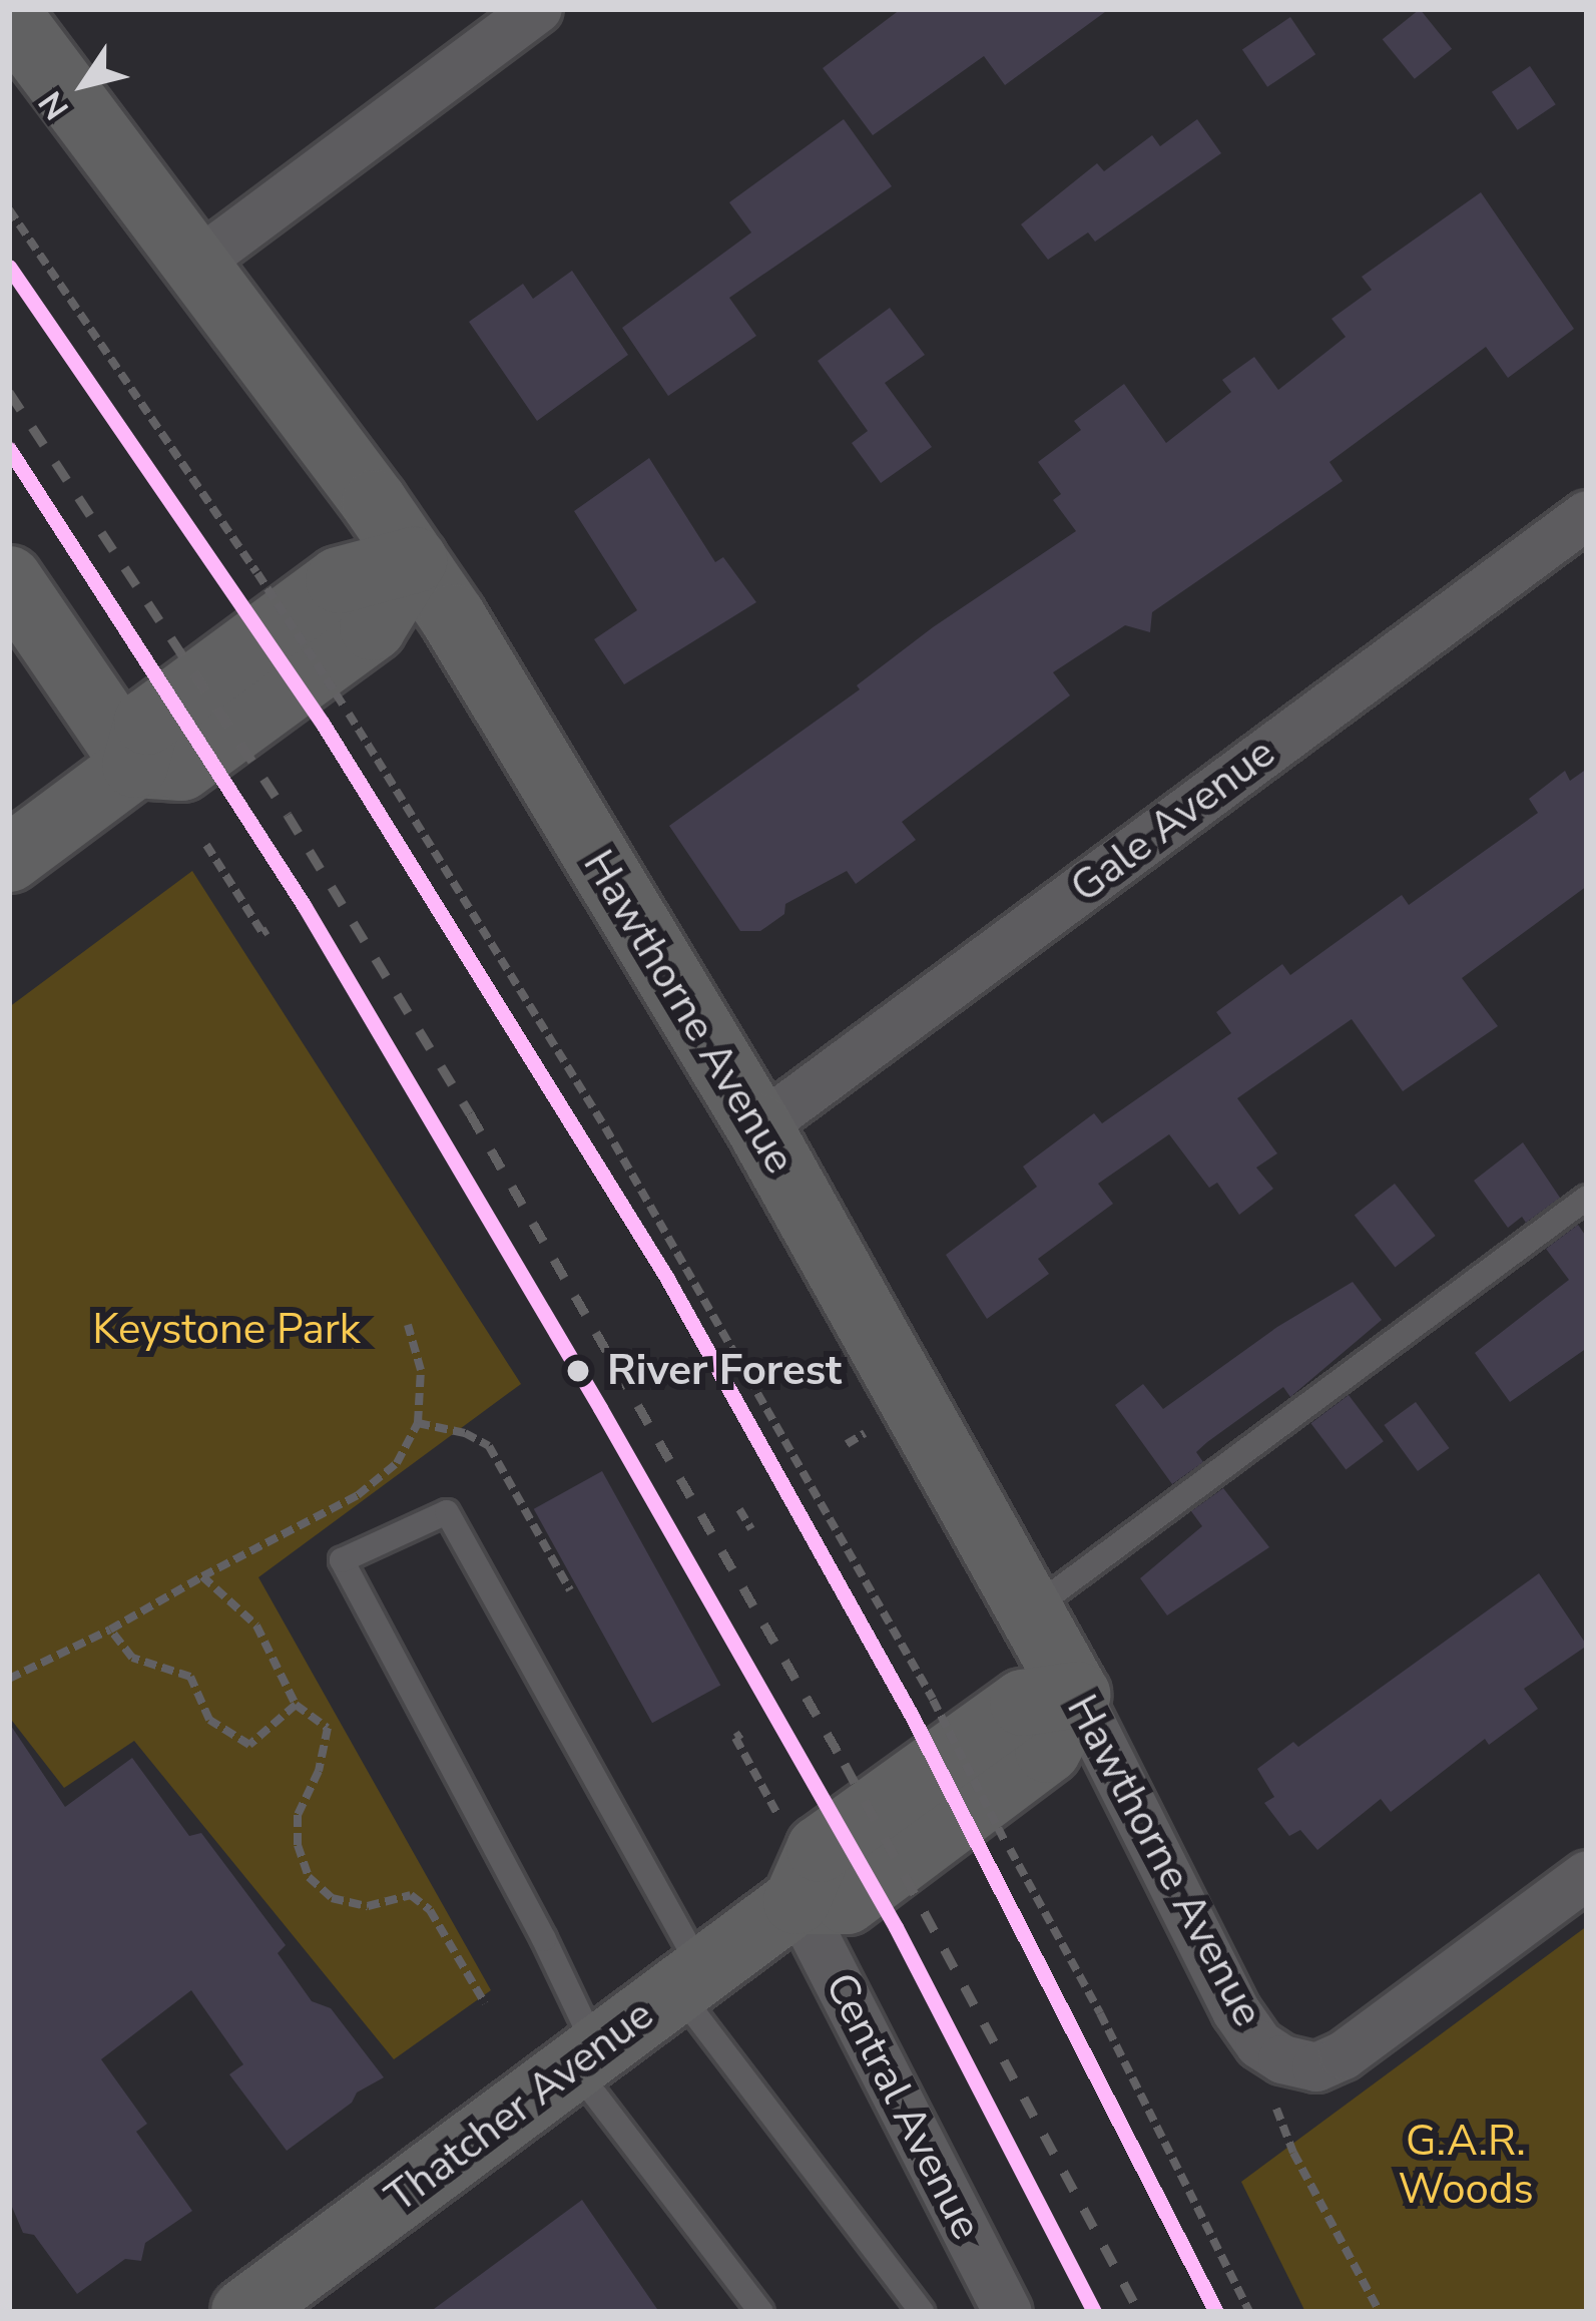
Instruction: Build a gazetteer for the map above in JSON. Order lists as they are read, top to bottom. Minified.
{"streets":{"street":["Gale Avenue","Hawthorne Avenue","Thatcher Avenue","Central Avenue"]},"crossings":[["Gale Avenue","Hawthorne Avenue"],["Thatcher Avenue","Central Avenue"]],"parks":["Keystone Park","G.A.R. Woods"],"places":["River Forest"],"north":"bottom left"}
